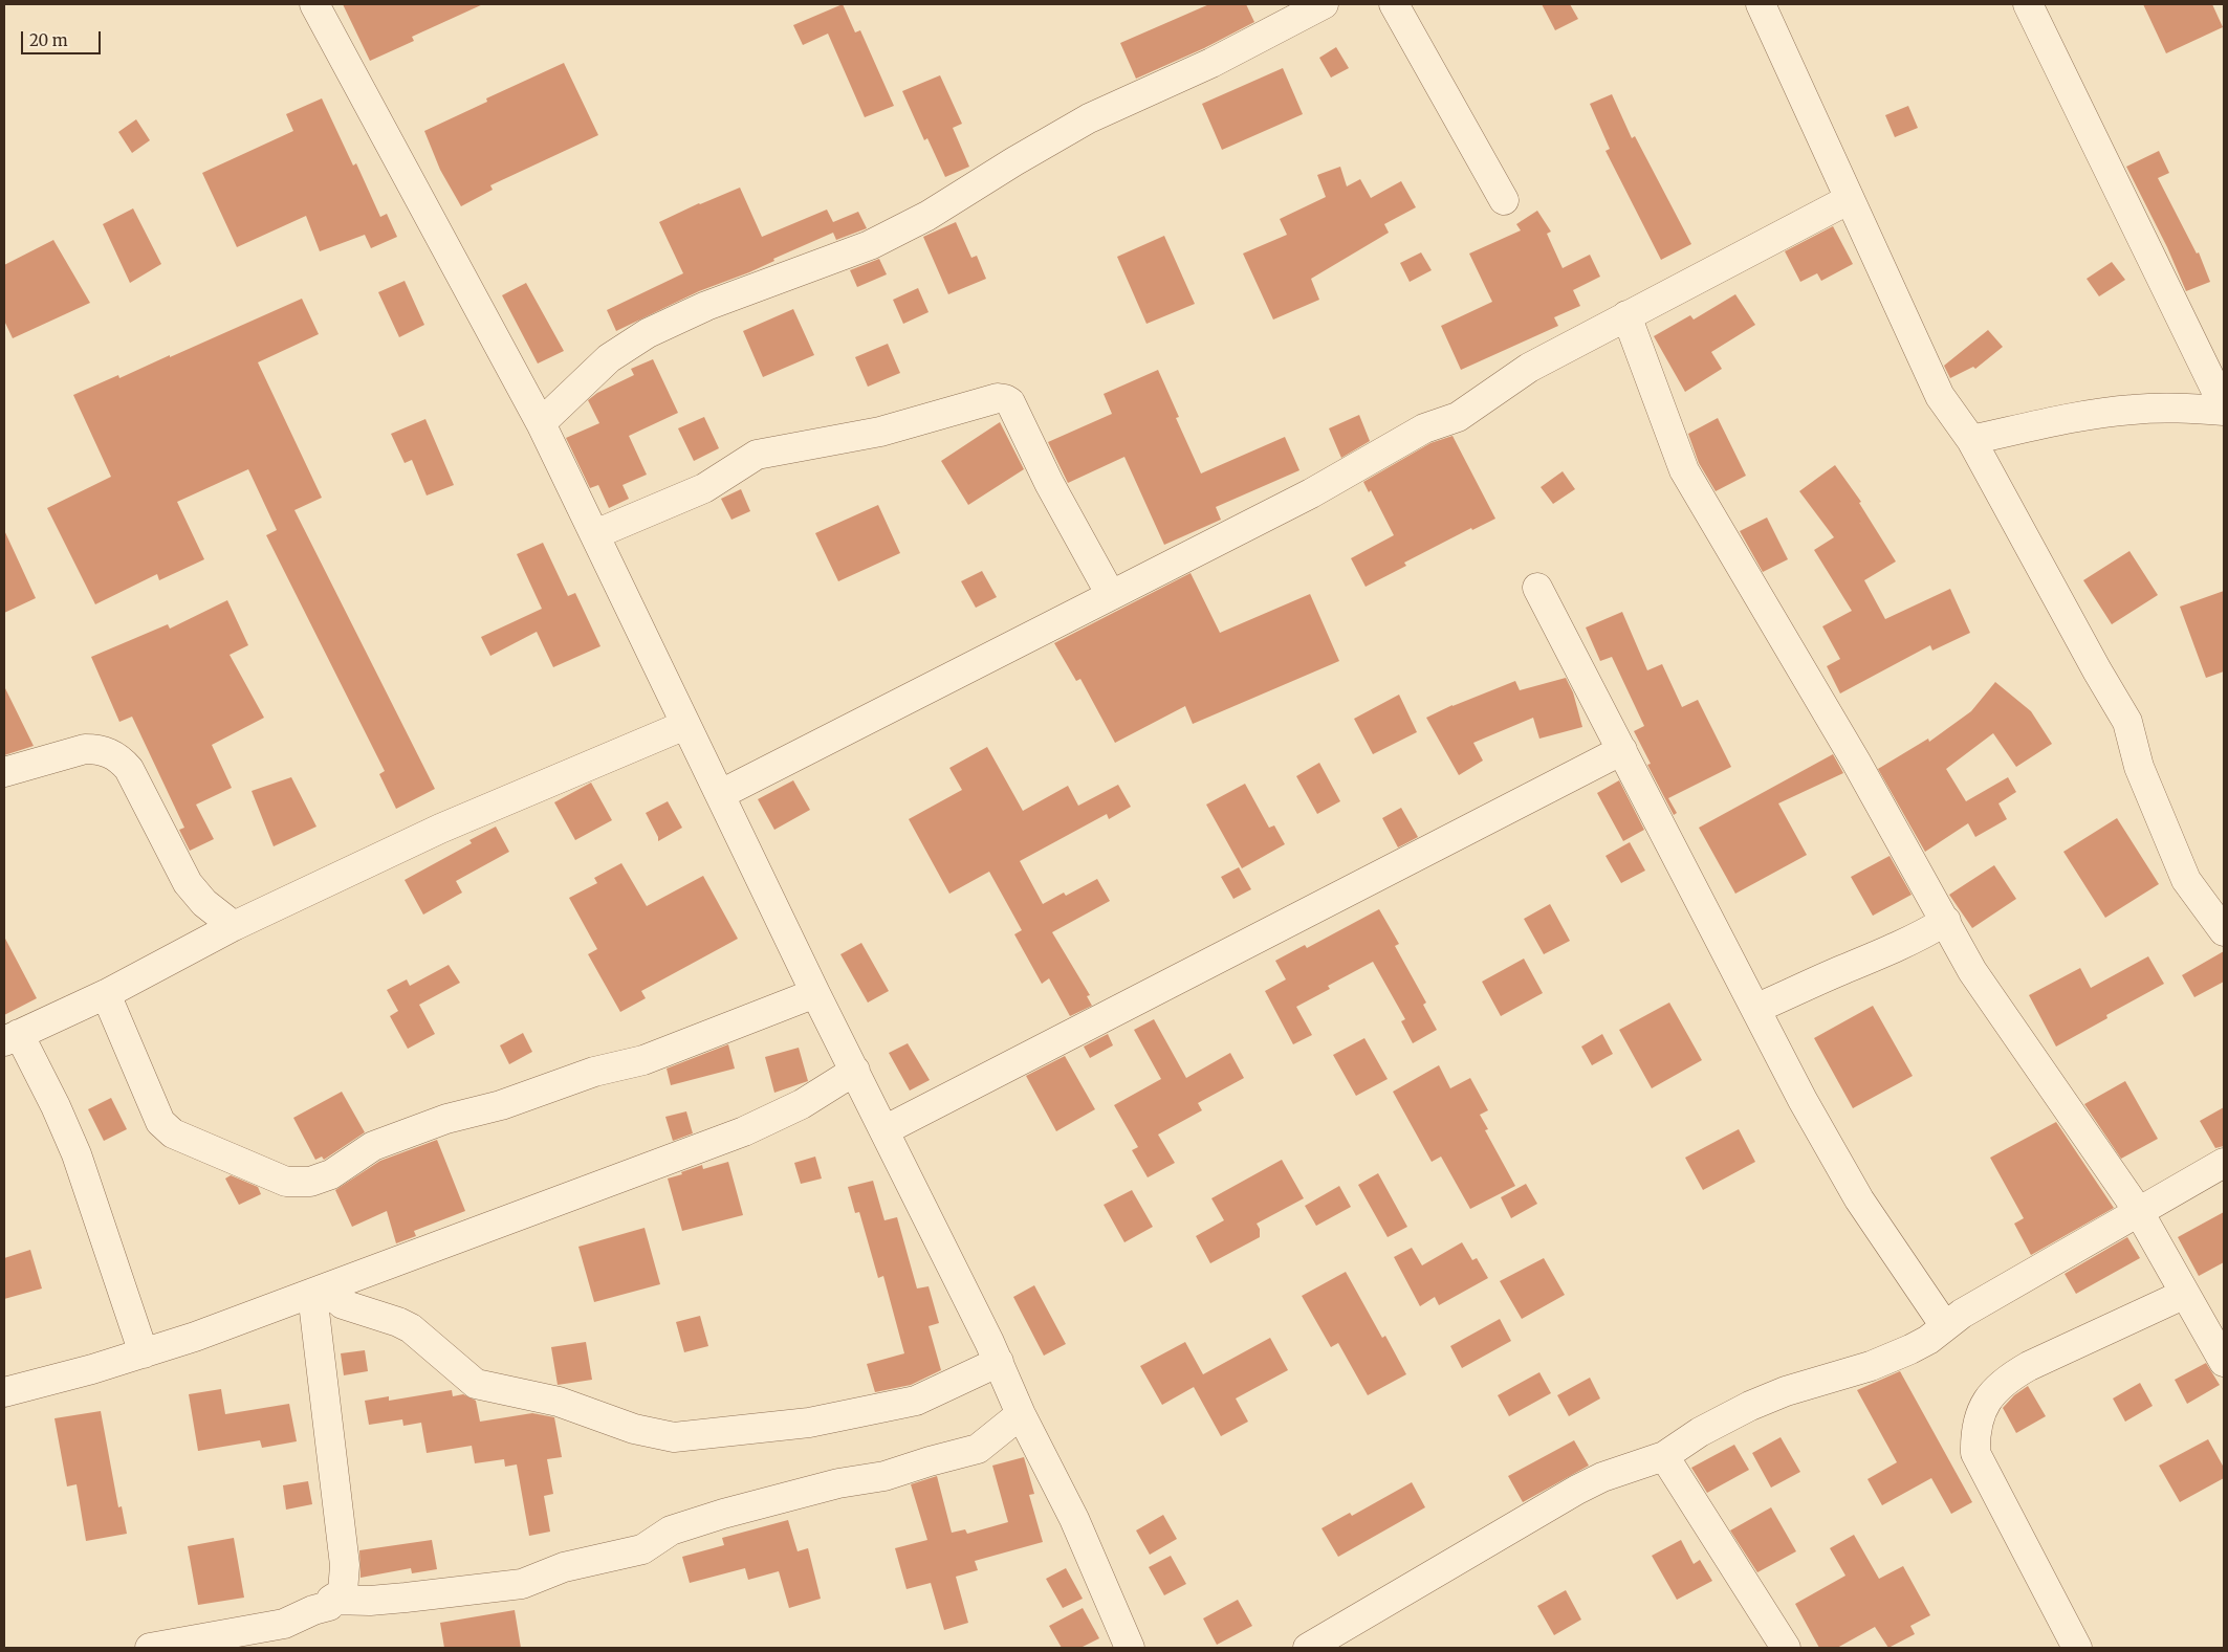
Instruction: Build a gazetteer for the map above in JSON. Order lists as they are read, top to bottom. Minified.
{"scale_bar":"20 m"}
